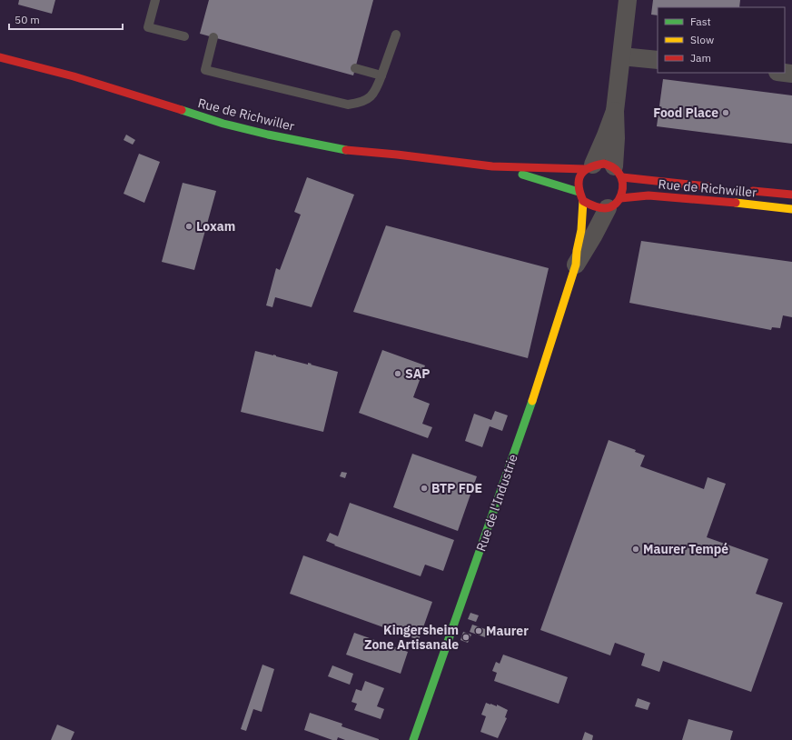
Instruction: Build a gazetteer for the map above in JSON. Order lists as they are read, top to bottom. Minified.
{"streets":{"main road":["Rue de Richwiller","Rue de l'Industrie"]},"crossings":[["Rue de Richwiller","Rue de l'Industrie"]],"places":["Food Place","Loxam","SAP","BTP FDE","Maurer Tempé","Maurer","Kingersheim Zone Artisanale"],"legend":["Fast","Slow","Jam"],"scale_bar":"50 m"}
